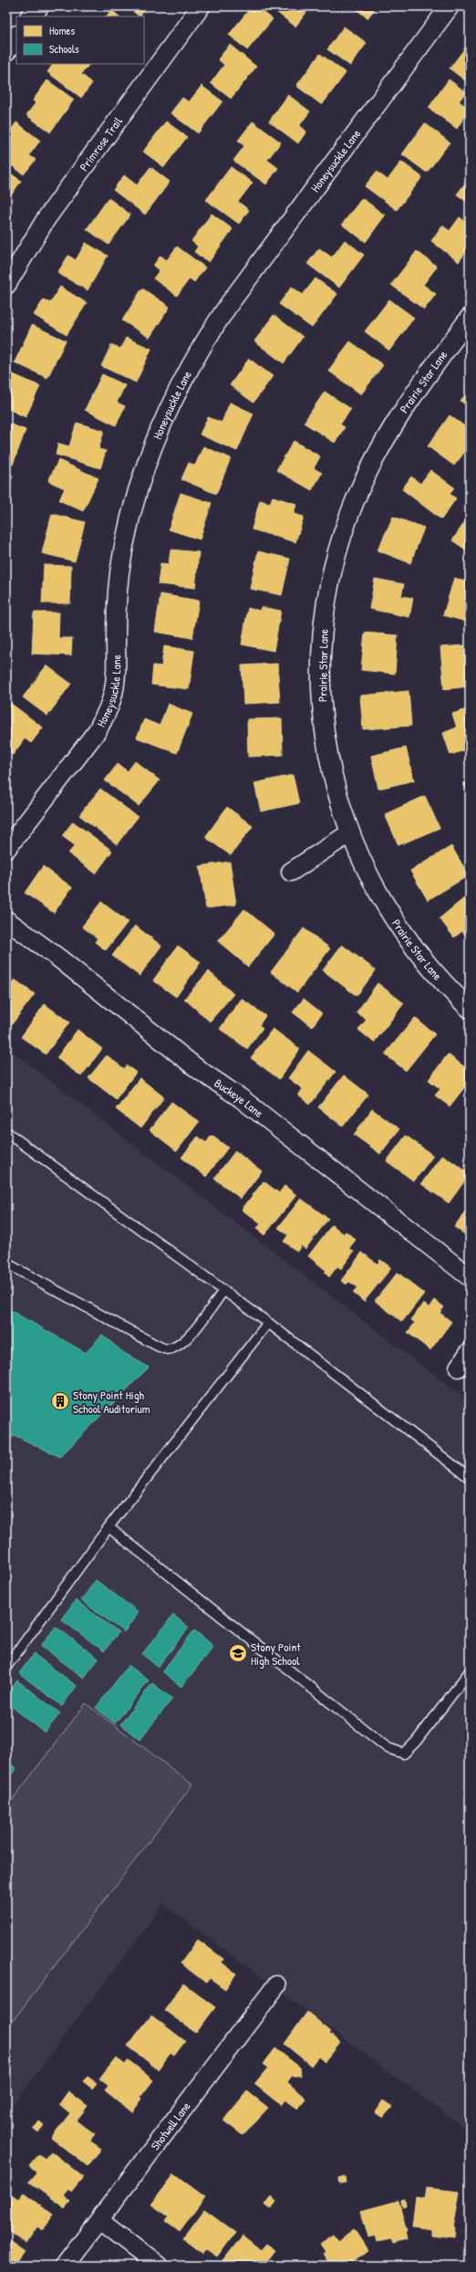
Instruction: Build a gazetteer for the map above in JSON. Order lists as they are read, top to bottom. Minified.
{"streets":{"street":["Primrose Trail","Honeysuckle Lane","Prairie Star Lane","Buckeye Lane","Shotwell Lane"]},"places":{"building":["Stony Point High School Auditorium"],"school or university":["Stony Point High School"]},"legend":["Homes","Schools"]}
